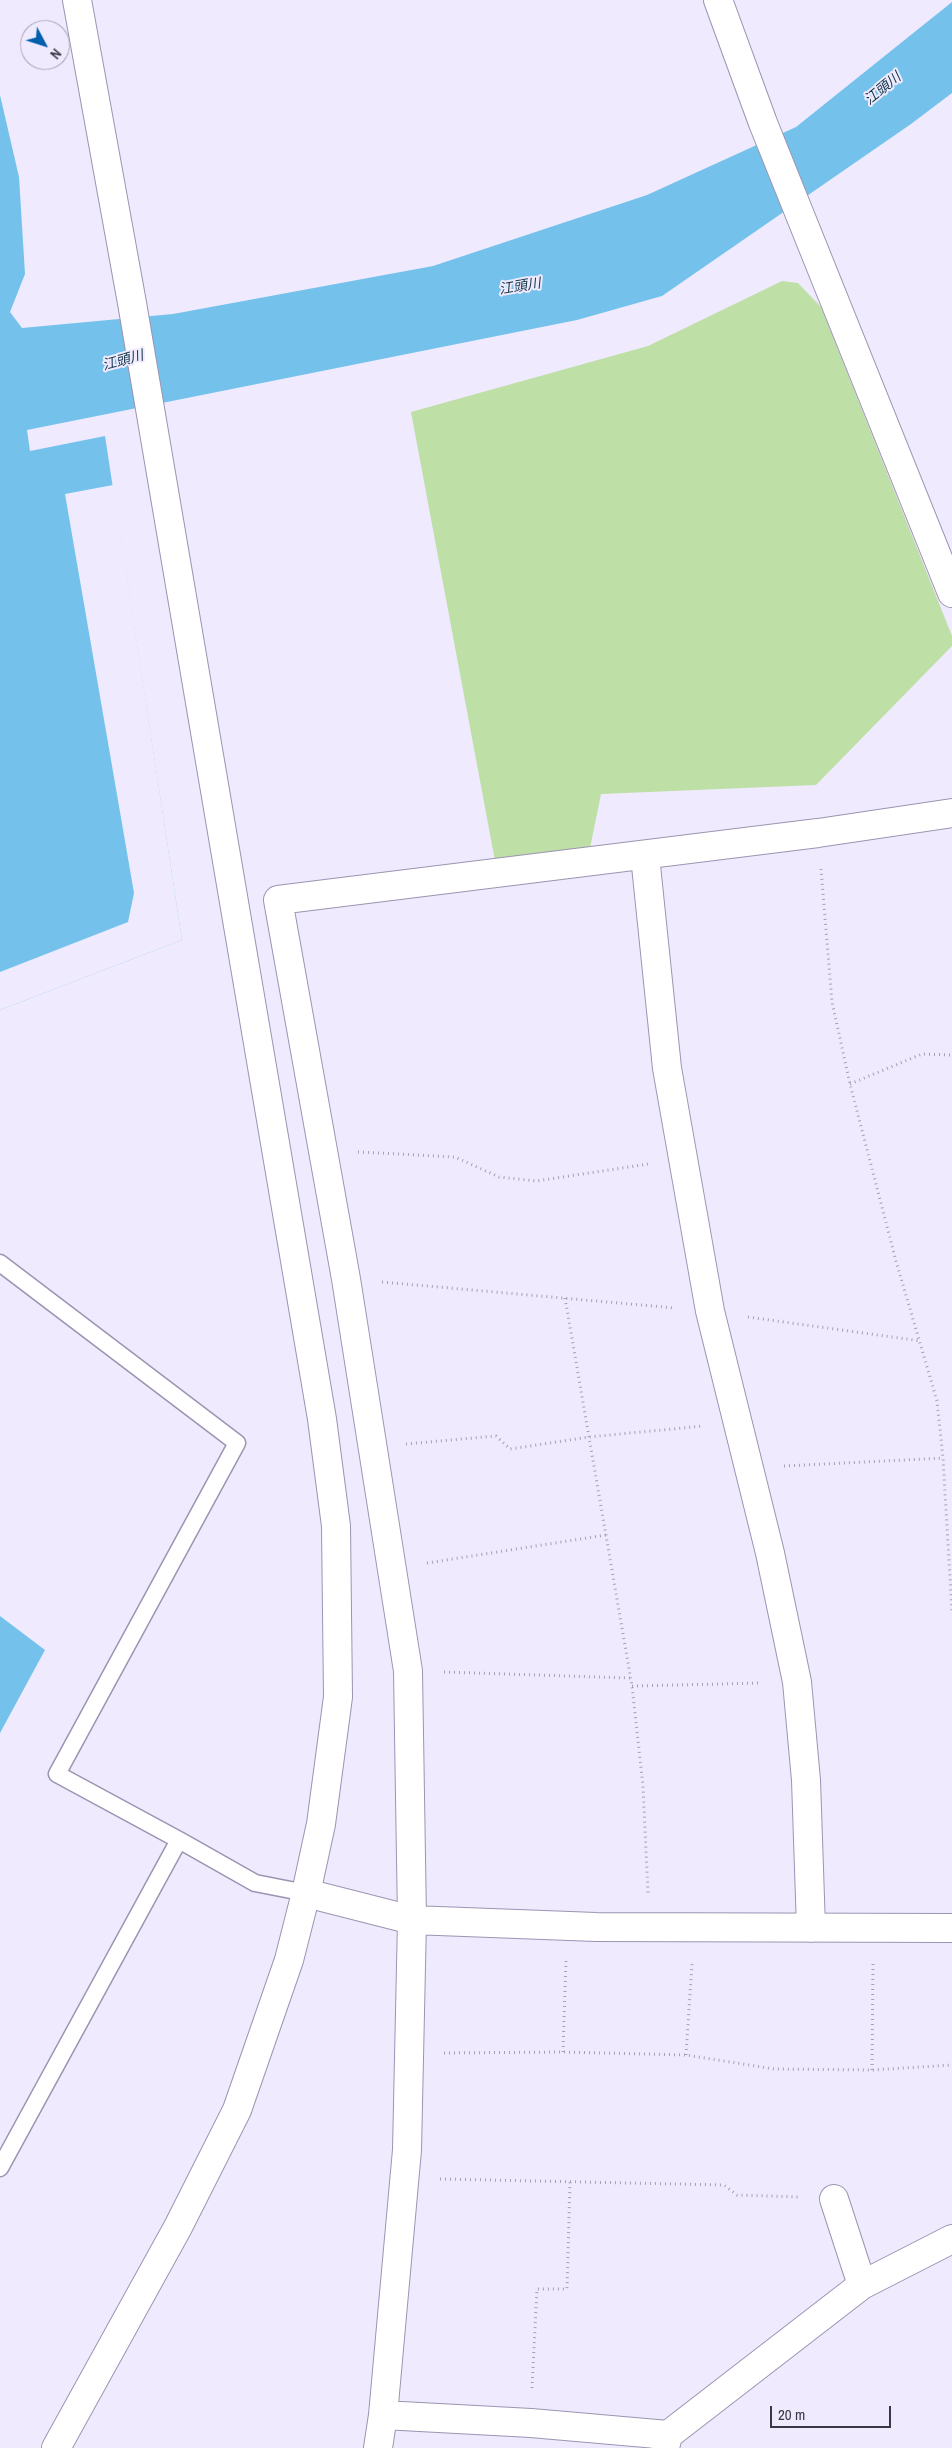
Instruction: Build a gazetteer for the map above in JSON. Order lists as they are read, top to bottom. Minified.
{"water":["江頭川"],"scale_bar":"20 m","north":"bottom right"}
